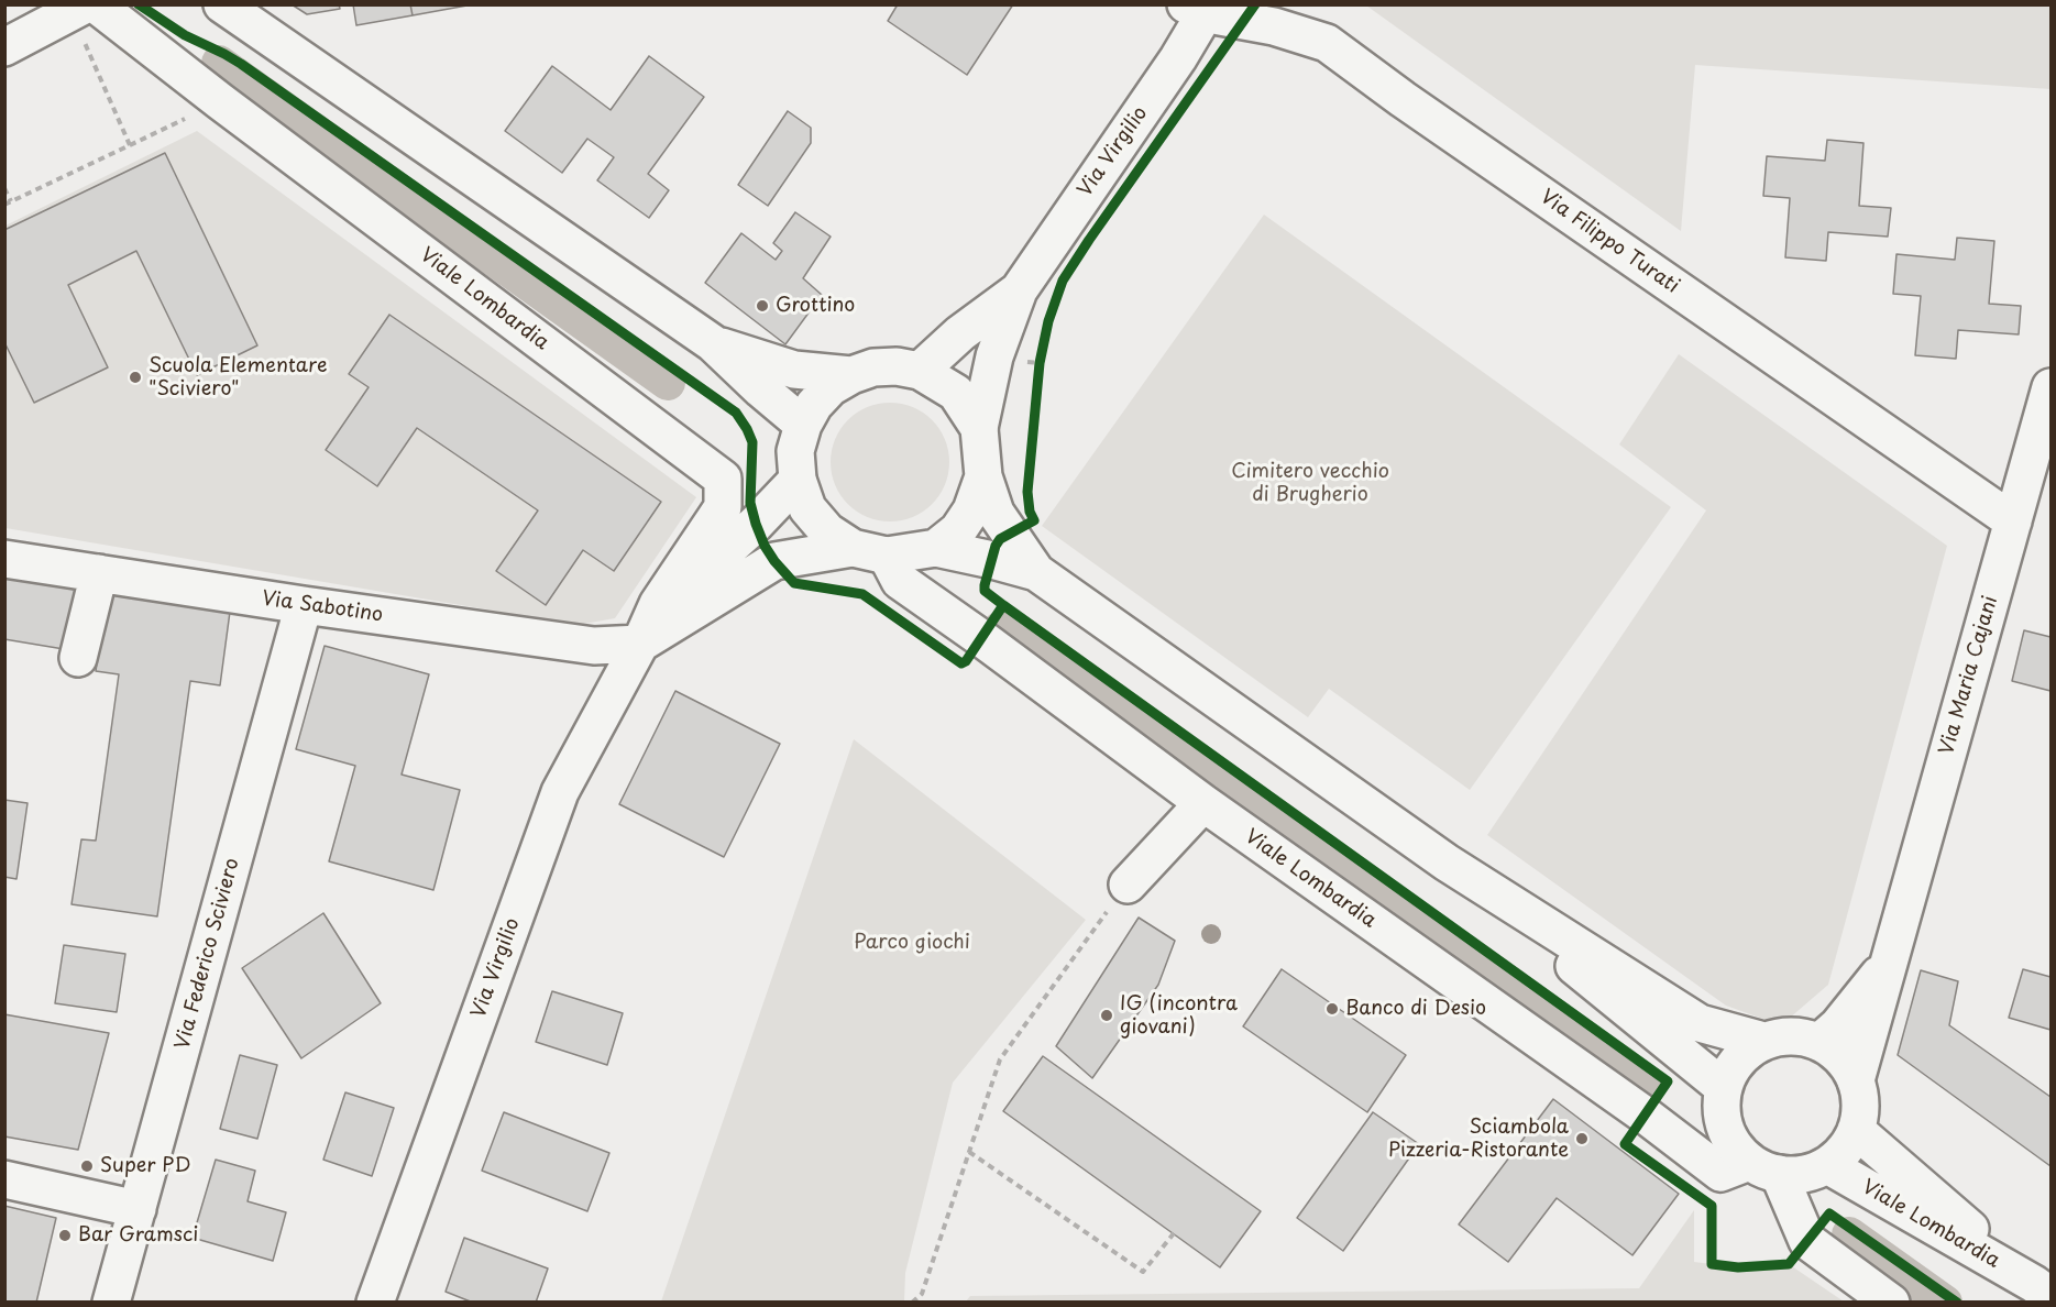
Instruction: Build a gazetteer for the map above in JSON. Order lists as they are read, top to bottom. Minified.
{"streets":{"street":["Via Virgilio","Via Filippo Turati","Viale Lombardia","Via Sabotino","Via Maria Cajani","Via Federico Sciviero"]},"crossings":[["Via Virgilio","Via Filippo Turati"],["Via Virgilio","Viale Lombardia"],["Via Virgilio","Via Sabotino"],["Via Filippo Turati","Via Maria Cajani"],["Viale Lombardia","Via Sabotino"],["Viale Lombardia","Via Maria Cajani"],["Via Sabotino","Via Federico Sciviero"]],"parks":["Cimitero vecchio di Brugherio","Parco giochi"],"places":["Grottino","Scuola Elementare \"Sciviero\"","Banco di Desio","IG (incontra giovani)","Sciambola Pizzeria-Ristorante","Super PD","Bar Gramsci"]}
